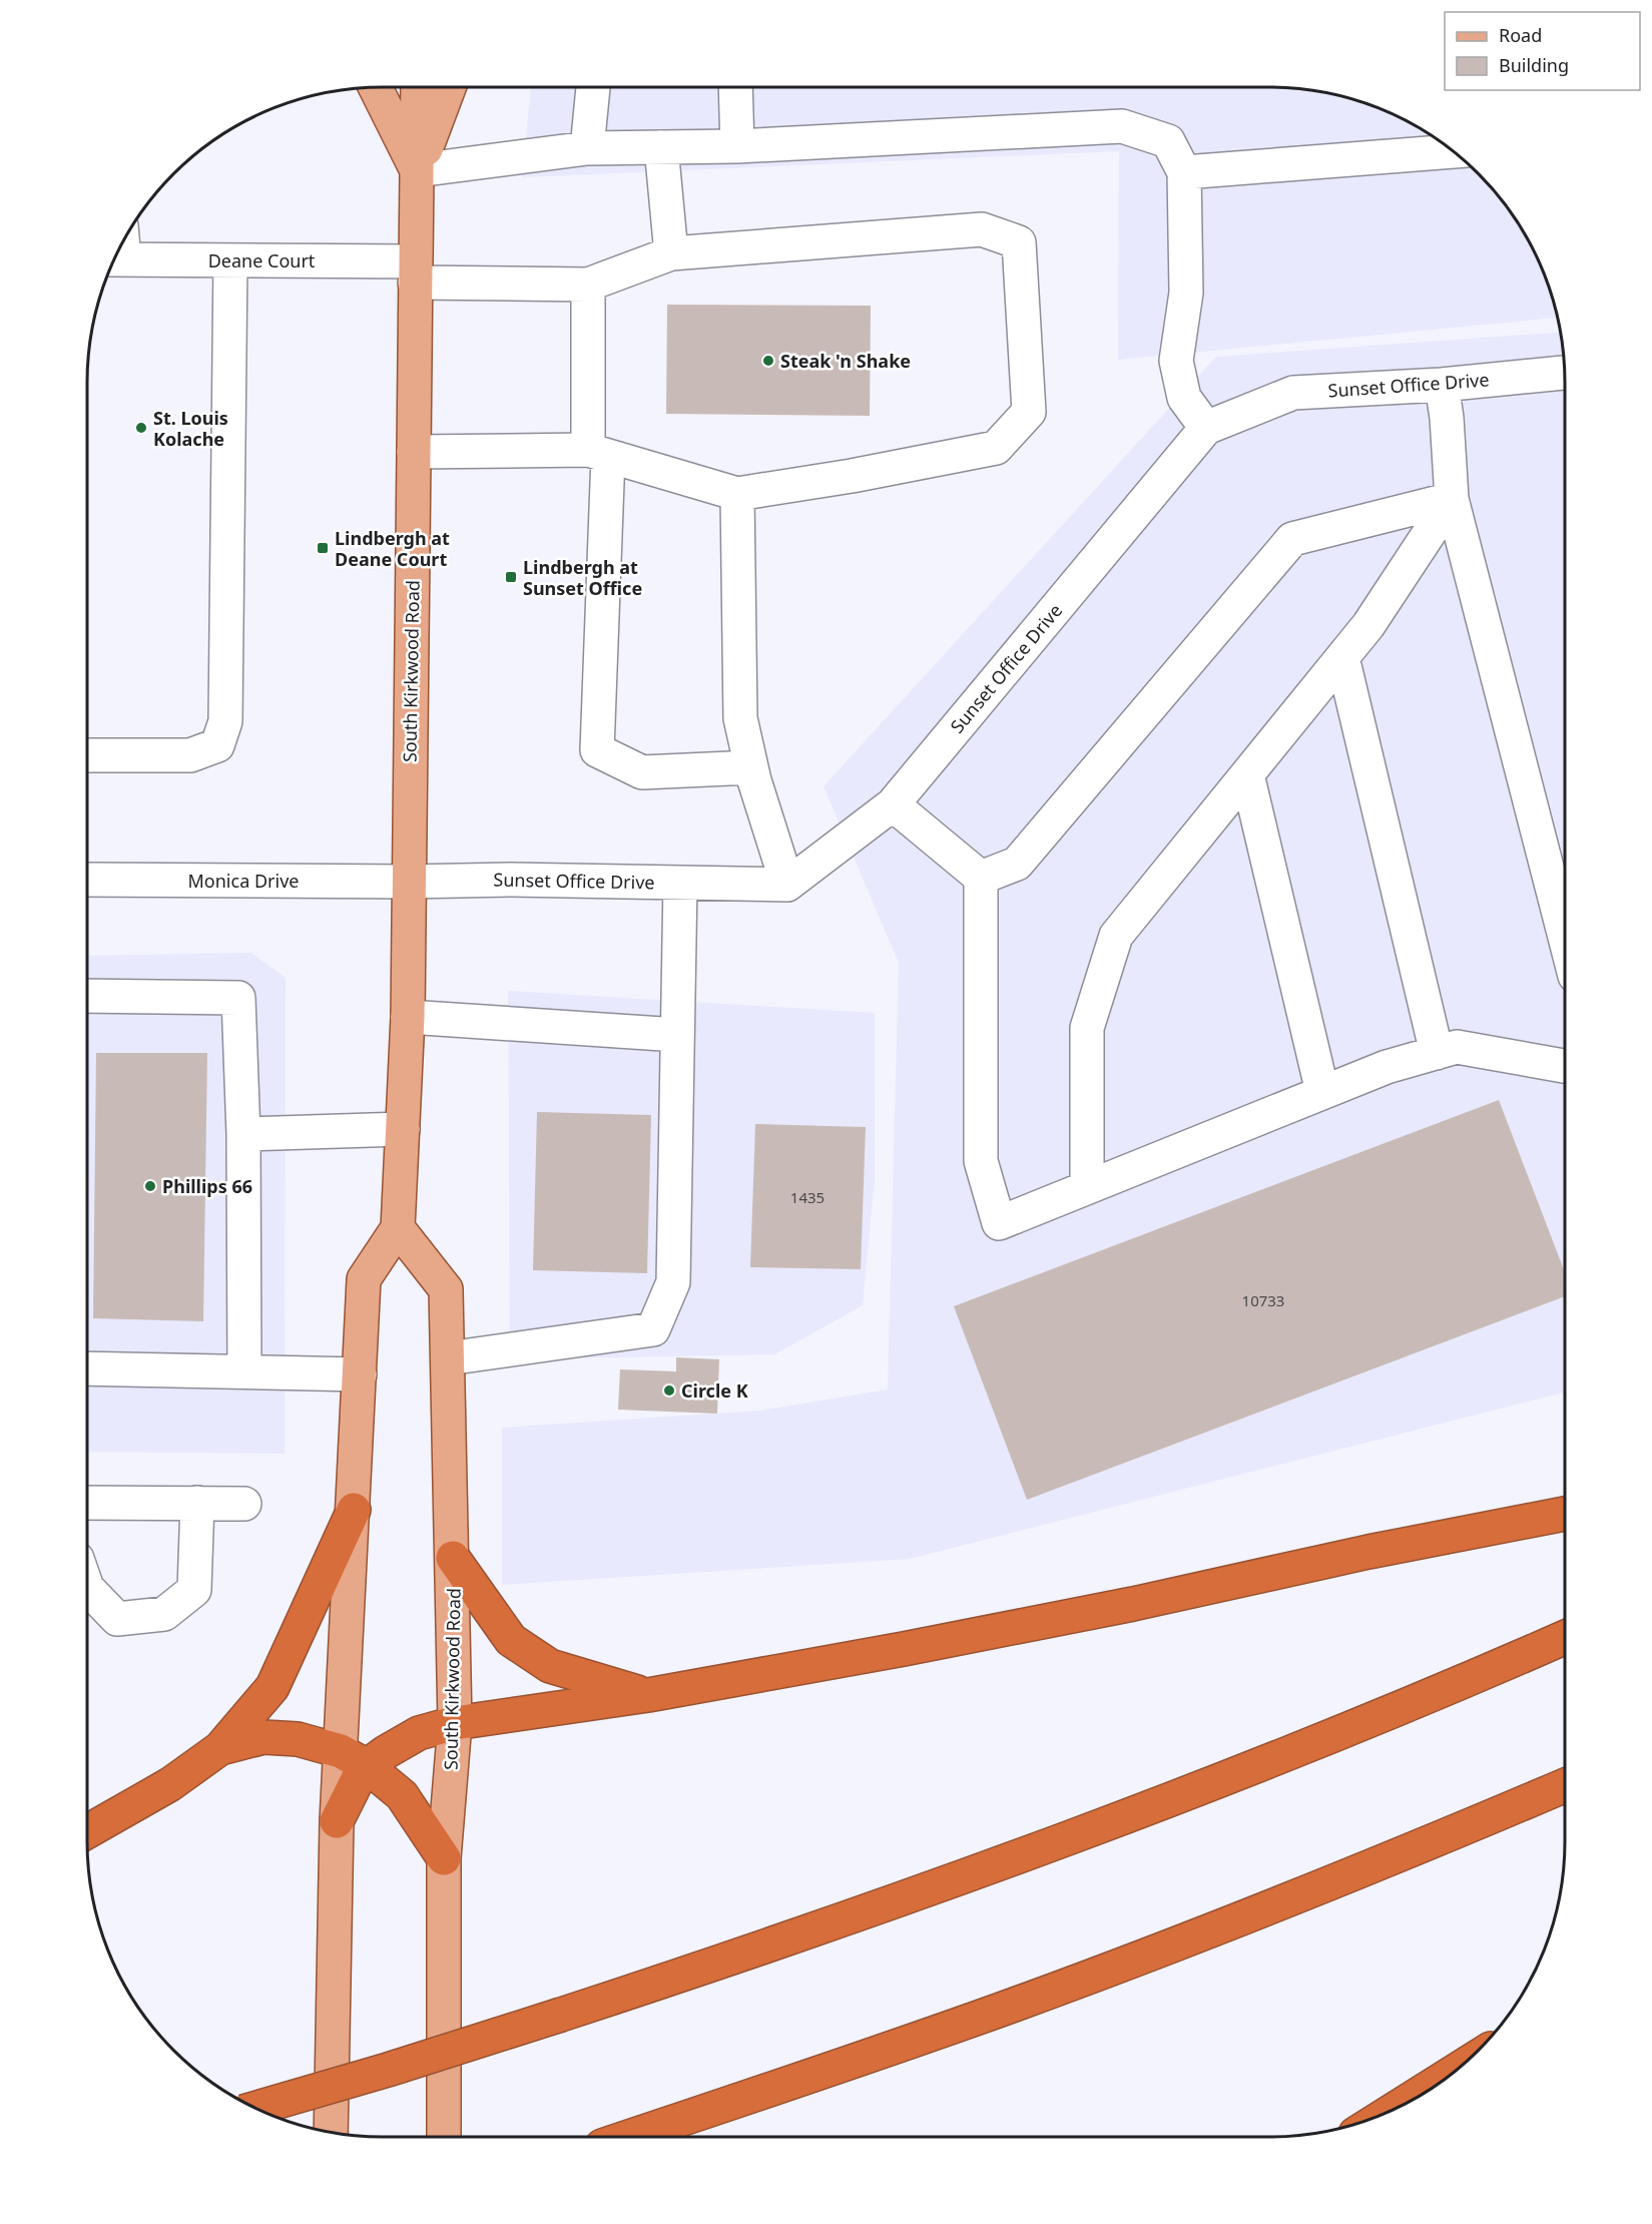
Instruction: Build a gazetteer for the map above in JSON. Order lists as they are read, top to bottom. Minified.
{"streets":{"main road":["South Kirkwood Road"],"street":["Deane Court","Sunset Office Drive","Monica Drive"]},"crossings":[["Deane Court","South Kirkwood Road"],["Sunset Office Drive","South Kirkwood Road"],["Sunset Office Drive","Monica Drive"],["South Kirkwood Road","Monica Drive"]],"places":{"other":["Steak 'n Shake","St. Louis Kolache","Phillips 66","Circle K"],"transit":["Lindbergh at Deane Court","Lindbergh at Sunset Office"]},"house_numbers":["1435","10733"],"legend":["Road","Building"]}
